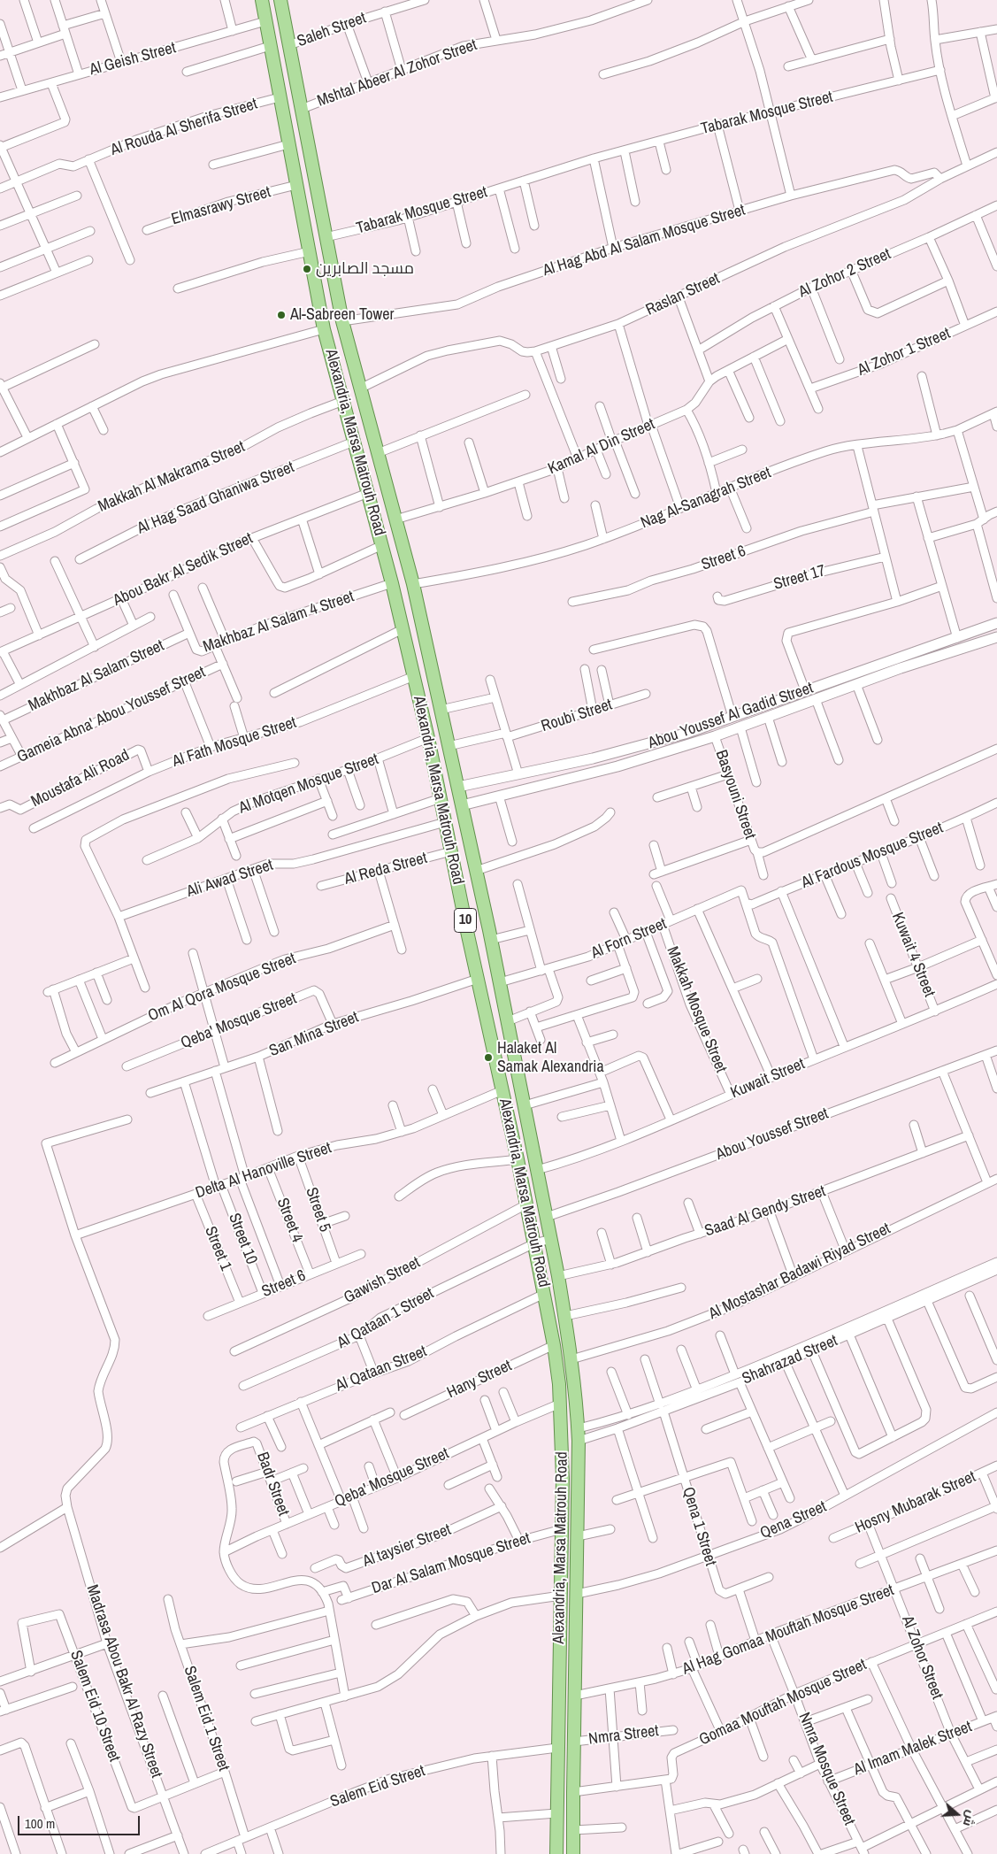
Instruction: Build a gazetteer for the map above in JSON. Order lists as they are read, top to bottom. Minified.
{"streets":{"main road":["Alexandria, Marsa Matrouh Road","10"],"street":["Saleh Street","Al Geish Street","Mshtal Abeer Al Zohor Street","Tabarak Mosque Street","Al Rouda Al Sherifa Street","Elmasrawy Street","Al Hag Abd Al Salam Mosque Street","Al Zohor 2 Street","Raslan Street","Al Zohor 1 Street","Kamal Al Din Street","Makkah Al Makrama Street","Al Hag Saad Ghaniwa Street","Nag Al-Sanagrah Street","Street 6","Abou Bakr Al Sedik Street","Street 17","Makhbaz Al Salam 4 Street","Makhbaz Al Salam Street","Gameia Abna' Abou Youssef Street","Roubi Street","Abou Youssef Al Gadid Street","Al Fath Mosque Street","Moustafa Ali Road","Al Motqen Mosque Street","Basyouni Street","Al Fardous Mosque Street","Al Reda Street","Ali Awad Street","Al Forn Street","Kuwait 4 Street","Om Al Qora Mosque Street","Makkah Mosque Street","Qeba' Mosque Street","San Mina Street","Kuwait Street","Abou Youssef Street","Delta Al Hanoville Street","Street 5","Saad Al Gendy Street","Street 4","Street 10","Street 1","Al Mostashar Badawi Riyad Street","Gawish Street","Al Qataan 1 Street","Shahrazad Street","Al Qataan Street","Hany Street","Badr Street","Hosny Mubarak Street","Qena Street","Qena 1 Street","Al taysier Street","Dar Al Salam Mosque Street","Al Hag Gomaa Mouftah Mosque Street","Al Zohor Street","Madrasa Abou Bakr Al Razy Street","Gomaa Mouftah Mosque Street","Salem Eid 10 Street","Salem Eid 1 Street","Nmra Street","Al Imam Malek Street","Nmra Mosque Street","Salem Eid Street"]},"crossings":[["Saleh Street","Alexandria, Marsa Matrouh Road"],["Al Geish Street","Alexandria, Marsa Matrouh Road"],["Mshtal Abeer Al Zohor Street","Alexandria, Marsa Matrouh Road"],["Tabarak Mosque Street","Alexandria, Marsa Matrouh Road"],["Al Rouda Al Sherifa Street","Alexandria, Marsa Matrouh Road"],["Elmasrawy Street","Alexandria, Marsa Matrouh Road"],["Al Hag Abd Al Salam Mosque Street","Raslan Street"],["Al Hag Abd Al Salam Mosque Street","Alexandria, Marsa Matrouh Road"],["Alexandria, Marsa Matrouh Road","Kamal Al Din Street"],["Alexandria, Marsa Matrouh Road","Makkah Al Makrama Street"],["Alexandria, Marsa Matrouh Road","Al Hag Saad Ghaniwa Street"],["Alexandria, Marsa Matrouh Road","Nag Al-Sanagrah Street"],["Alexandria, Marsa Matrouh Road","Abou Bakr Al Sedik Street"],["Alexandria, Marsa Matrouh Road","Makhbaz Al Salam 4 Street"],["Alexandria, Marsa Matrouh Road","Roubi Street"],["Alexandria, Marsa Matrouh Road","Abou Youssef Al Gadid Street"],["Alexandria, Marsa Matrouh Road","Al Fath Mosque Street"],["Alexandria, Marsa Matrouh Road","Al Motqen Mosque Street"],["Alexandria, Marsa Matrouh Road","Al Reda Street"],["Alexandria, Marsa Matrouh Road","Ali Awad Street"],["Alexandria, Marsa Matrouh Road","Al Forn Street"],["Alexandria, Marsa Matrouh Road","Qeba' Mosque Street"],["Alexandria, Marsa Matrouh Road","San Mina Street"],["Alexandria, Marsa Matrouh Road","Kuwait Street"],["Alexandria, Marsa Matrouh Road","Abou Youssef Street"],["Alexandria, Marsa Matrouh Road","Delta Al Hanoville Street"],["Alexandria, Marsa Matrouh Road","Saad Al Gendy Street"],["Alexandria, Marsa Matrouh Road","Al Mostashar Badawi Riyad Street"],["Alexandria, Marsa Matrouh Road","Gawish Street"],["Alexandria, Marsa Matrouh Road","Al Qataan 1 Street"],["Alexandria, Marsa Matrouh Road","Shahrazad Street"],["Alexandria, Marsa Matrouh Road","Al Qataan Street"],["Alexandria, Marsa Matrouh Road","Hany Street"],["Alexandria, Marsa Matrouh Road","Qena Street"],["Alexandria, Marsa Matrouh Road","Dar Al Salam Mosque Street"],["Alexandria, Marsa Matrouh Road","Al Hag Gomaa Mouftah Mosque Street"],["Alexandria, Marsa Matrouh Road","Nmra Street"],["Alexandria, Marsa Matrouh Road","Salem Eid Street"],["Street 6","Street 5"],["Street 6","Street 4"],["Street 6","Street 10"],["Street 6","Street 1"],["Makhbaz Al Salam 4 Street","Makhbaz Al Salam Street"],["Abou Youssef Al Gadid Street","Basyouni Street"],["Al Fath Mosque Street","Moustafa Ali Road"],["Al Fardous Mosque Street","Al Forn Street"],["Al Forn Street","Makkah Mosque Street"],["Kuwait 4 Street","Kuwait Street"],["Makkah Mosque Street","Kuwait Street"],["Qeba' Mosque Street","San Mina Street"],["Qeba' Mosque Street","Badr Street"],["Delta Al Hanoville Street","Street 5"],["Delta Al Hanoville Street","Street 4"],["Delta Al Hanoville Street","Street 10"],["Delta Al Hanoville Street","Street 1"],["Shahrazad Street","Qena 1 Street"],["Hosny Mubarak Street","Al Zohor Street"],["Qena Street","Qena 1 Street"],["Al Hag Gomaa Mouftah Mosque Street","Al Zohor Street"],["Al Hag Gomaa Mouftah Mosque Street","Nmra Mosque Street"],["Al Zohor Street","Gomaa Mouftah Mosque Street"],["Al Zohor Street","Al Imam Malek Street"],["Madrasa Abou Bakr Al Razy Street","Salem Eid 10 Street"],["Gomaa Mouftah Mosque Street","Nmra Mosque Street"],["Salem Eid 1 Street","Salem Eid Street"],["Al Imam Malek Street","Nmra Mosque Street"]],"places":["مسجد الصابرين","Al-Sabreen Tower","Halaket Al Samak Alexandria"],"scale_bar":"100 m","north":"right"}
